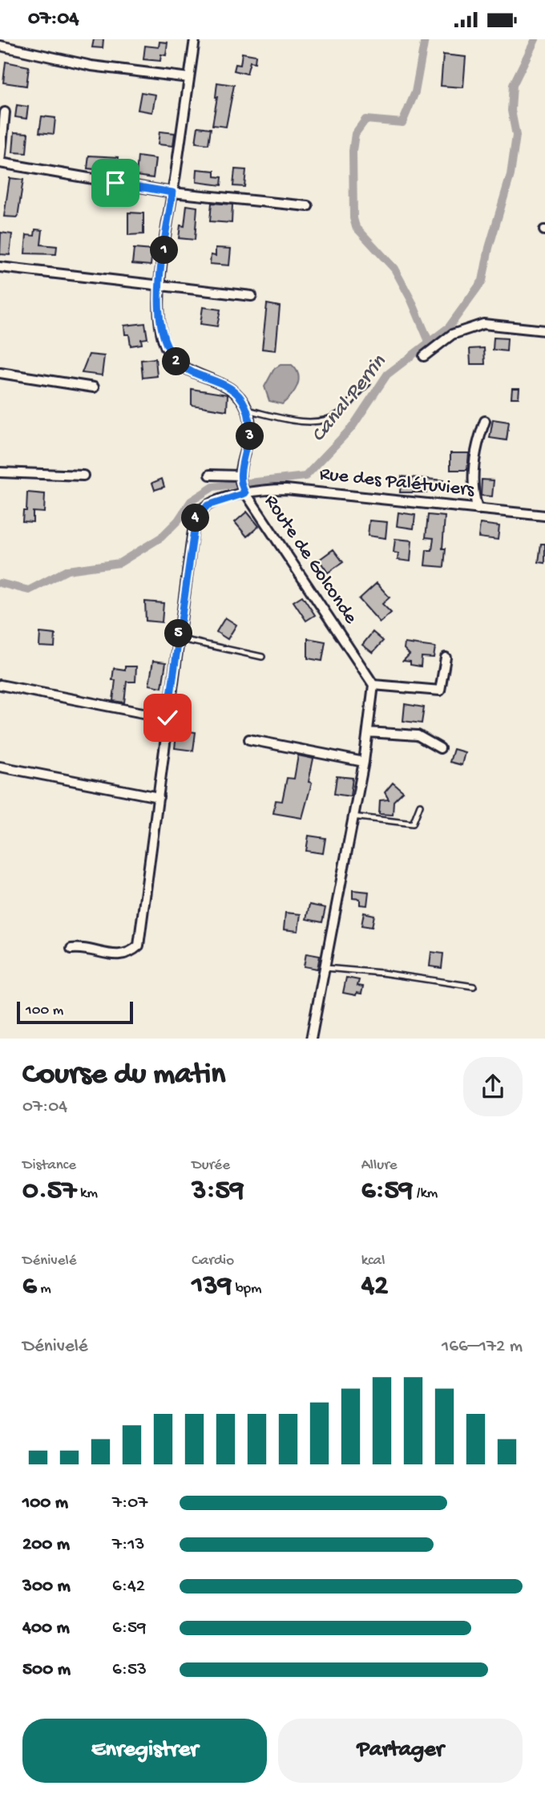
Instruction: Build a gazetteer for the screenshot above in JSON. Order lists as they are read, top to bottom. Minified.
{"streets":{"street":["Rue des Palétuviers","Route de Golconde"]},"crossings":[["Rue des Palétuviers","Route de Golconde"]],"water":["Canal Perrin"],"scale_bar":"100 m","page":{"status":"07:04","pins":["1","2","3","4","5"],"scale":"100 m","heading":["Course du matin","07:04"],"stats":[["Distance","0.57 km"],["Durée","3:59"],["Allure","6:59 /km"],["Dénivelé","6 m"],["Cardio","139 bpm"],["kcal","42"]],"chart":["Dénivelé","166–172 m"],"list":[{"name":"100 m","note":"7:07"},{"name":"200 m","note":"7:13"},{"name":"300 m","note":"6:42"},{"name":"400 m","note":"6:59"},{"name":"500 m","note":"6:53"}],"buttons":["Enregistrer","Partager"]}}
